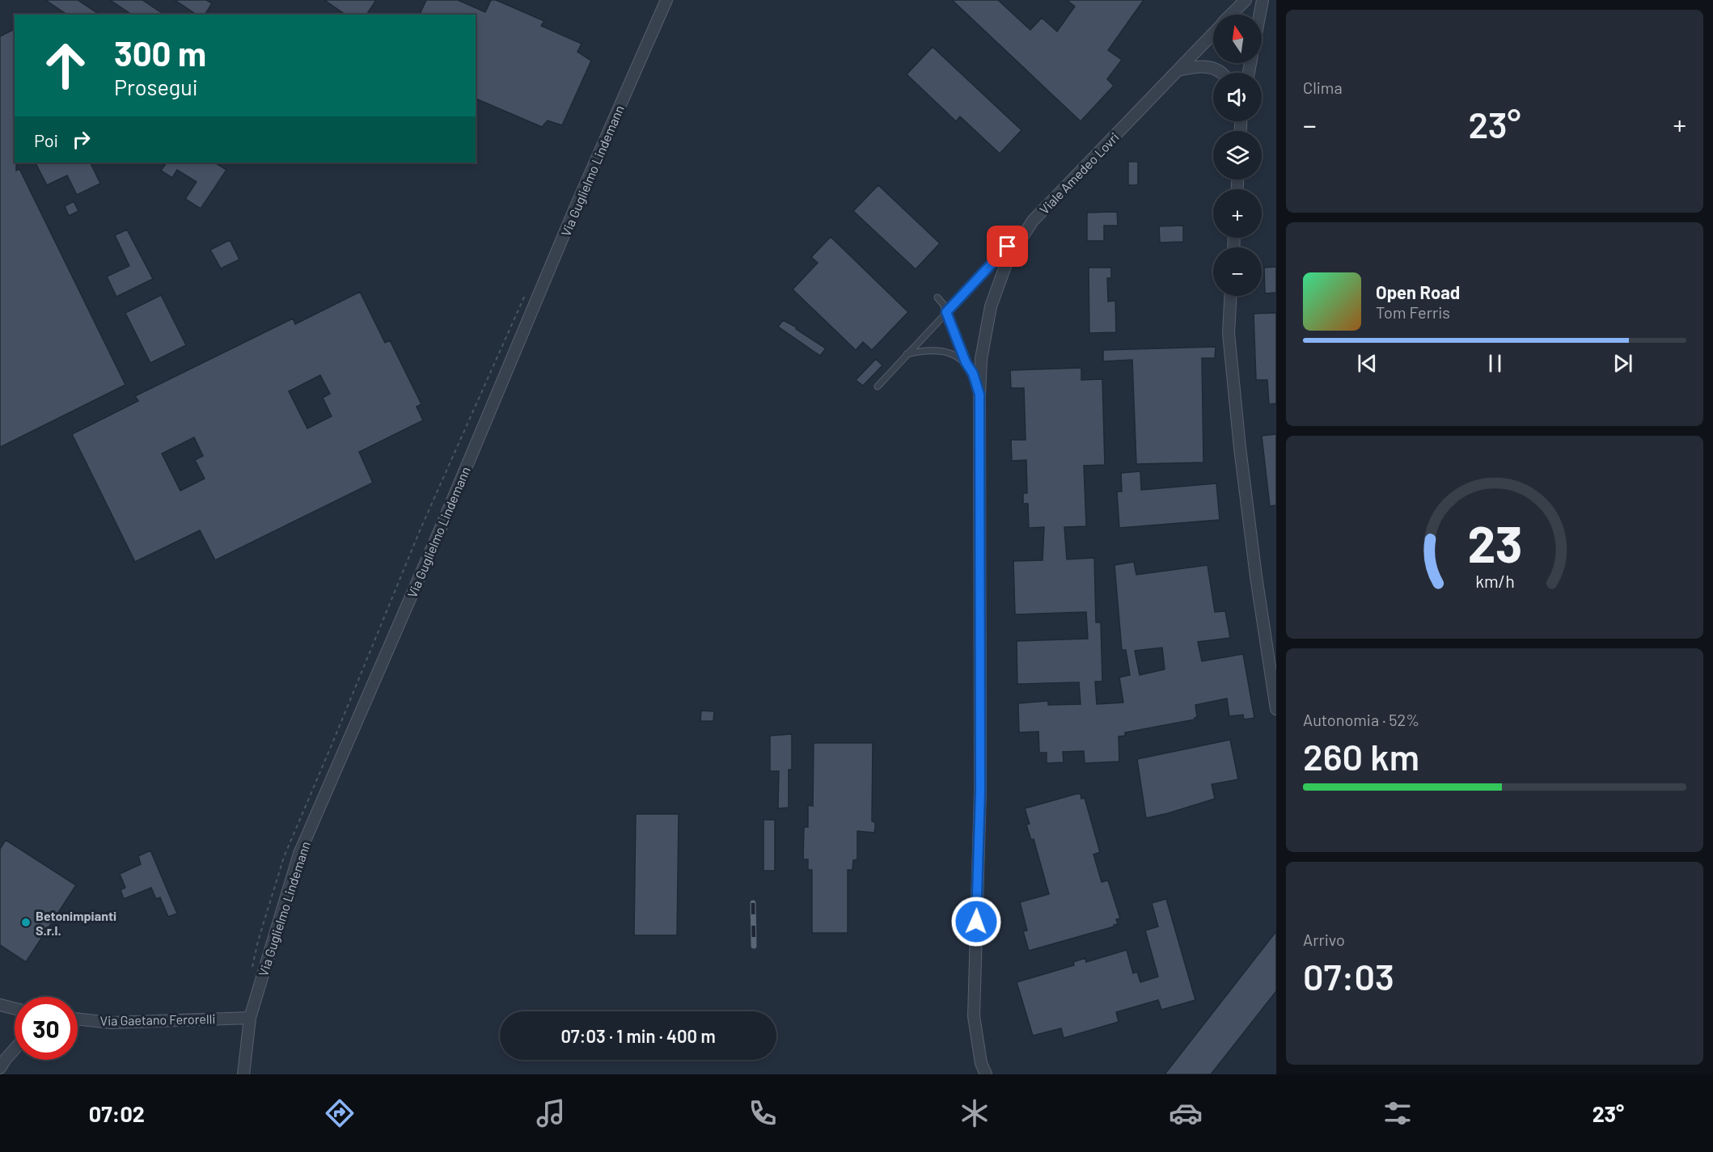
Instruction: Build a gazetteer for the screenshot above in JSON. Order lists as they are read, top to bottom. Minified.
{"streets":{"street":["Via Guglielmo Lindemann","Viale Amedeo Lovri","Via Gaetano Ferorelli"]},"crossings":[["Via Guglielmo Lindemann","Via Gaetano Ferorelli"]],"places":["Betonimpianti S.r.l."],"north":"top","page":{"tile":["Clima",["Autonomia · 52%","260 km"],["Arrivo","07:03"]],"map_buttons":["+","−"],"turn":["300 m","Prosegui"],"heat":["−","23°","+"],"then":"Poi","song":["Open Road","Tom Ferris"],"limit":"30","trip":"07:03 · 1 min · 400 m","tabs":["07:02","23°"],"gauge":["23","km/h"]}}
